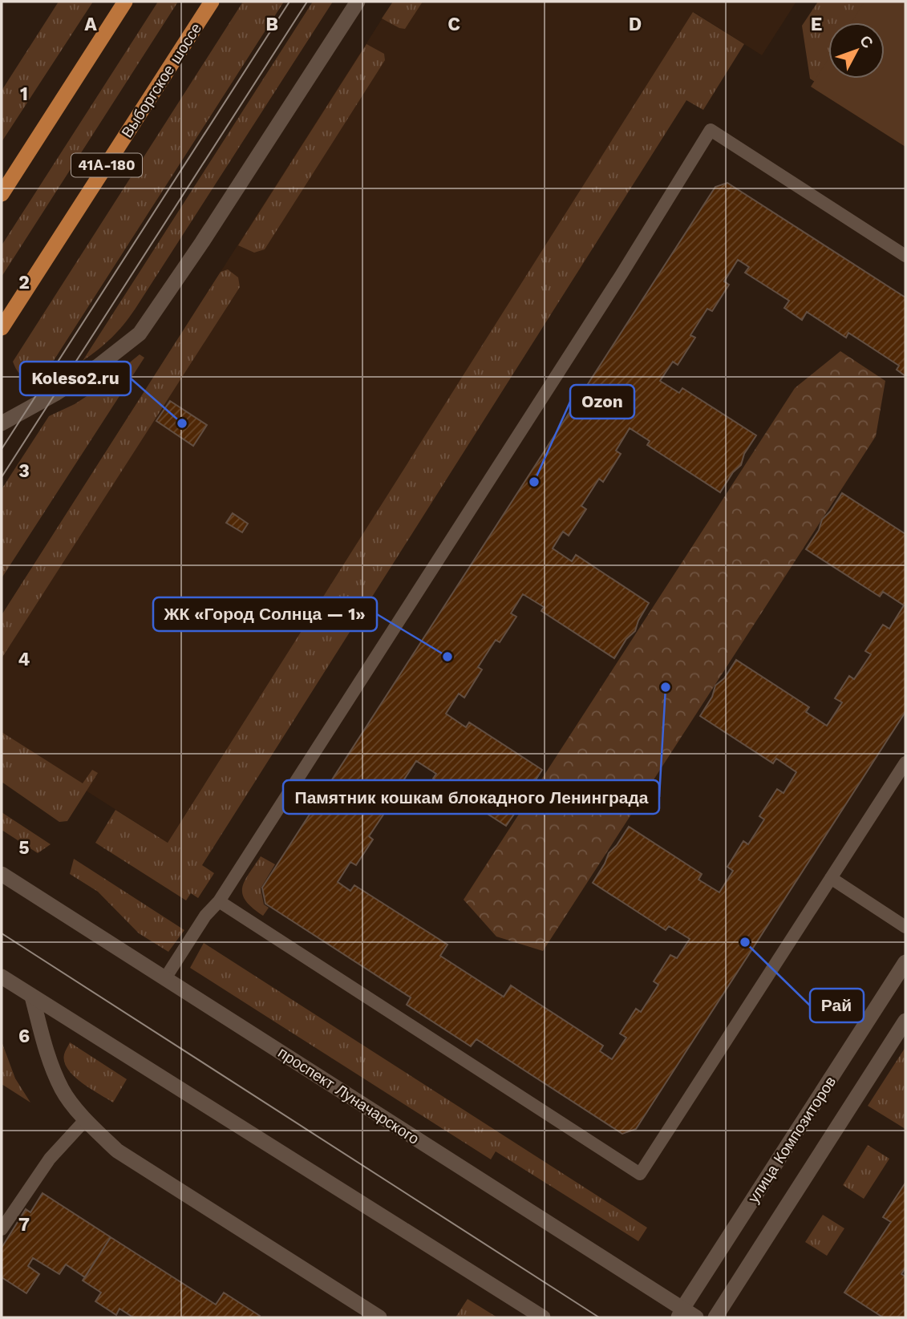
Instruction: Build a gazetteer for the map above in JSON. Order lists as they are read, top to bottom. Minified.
{"streets":{"main road":["Выборгское шоссе","41А-180"],"street":["проспект Луначарского","улица Композиторов"]},"crossings":[["проспект Луначарского","улица Композиторов"]],"places":["Koleso2.ru","Ozon","ЖК «Город Солнца — 1»","Памятник кошкам блокадного Ленинграда","Рай"],"north":"top right","grid":{"columns":["A","B","C","D","E"],"rows":["1","2","3","4","5","6","7"]}}
